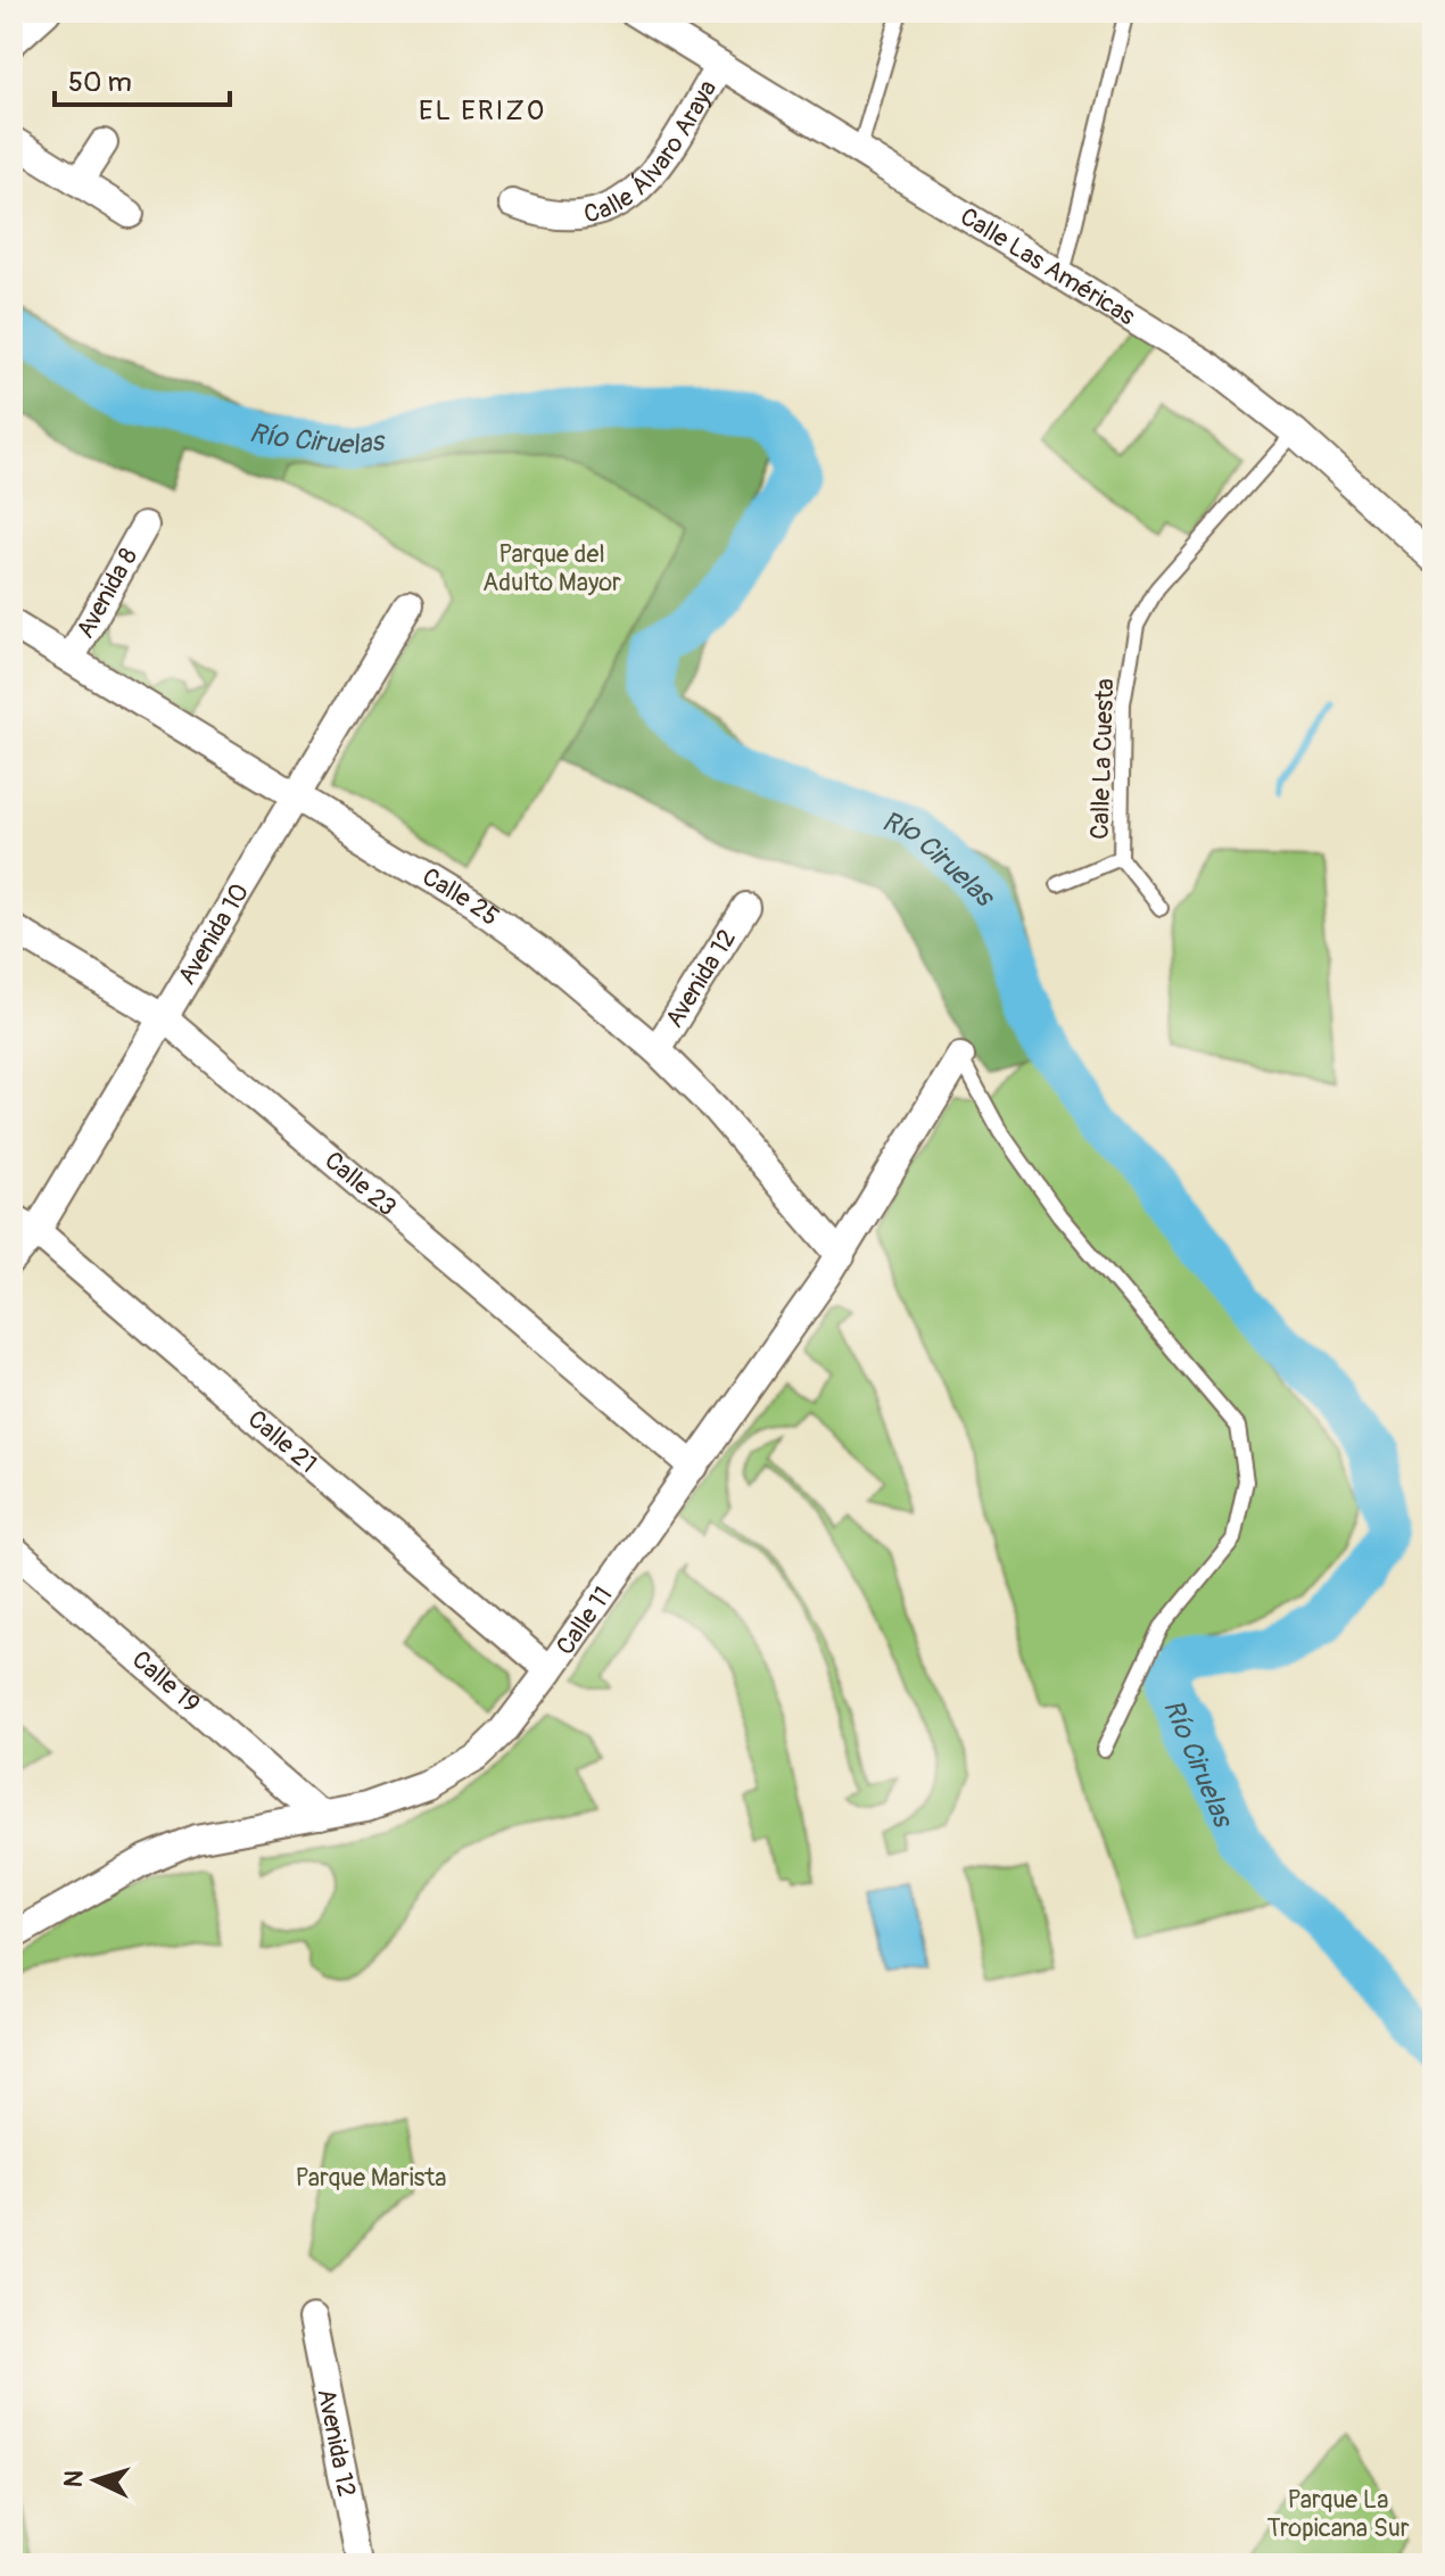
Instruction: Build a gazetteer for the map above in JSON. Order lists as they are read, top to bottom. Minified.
{"streets":{"street":["Calle Álvaro Araya","Calle Las Américas","Avenida 8","Calle 25","Avenida 10","Avenida 12","Calle 23","Calle 21","Calle 11","Calle 19"],"lane":["Calle La Cuesta"]},"crossings":[["Calle Álvaro Araya","Calle Las Américas"],["Calle Las Américas","Calle La Cuesta"],["Avenida 8","Calle 25"],["Calle 25","Avenida 10"],["Calle 25","Avenida 12"],["Calle 25","Calle 11"],["Avenida 10","Calle 23"],["Avenida 10","Calle 21"],["Calle 23","Calle 11"],["Calle 21","Calle 11"],["Calle 11","Calle 19"]],"districts":["EL ERIZO"],"water":["Río Ciruelas"],"parks":["Parque del Adulto Mayor","Parque Marista","Parque La Tropicana Sur"],"scale_bar":"50 m","north":"left"}
